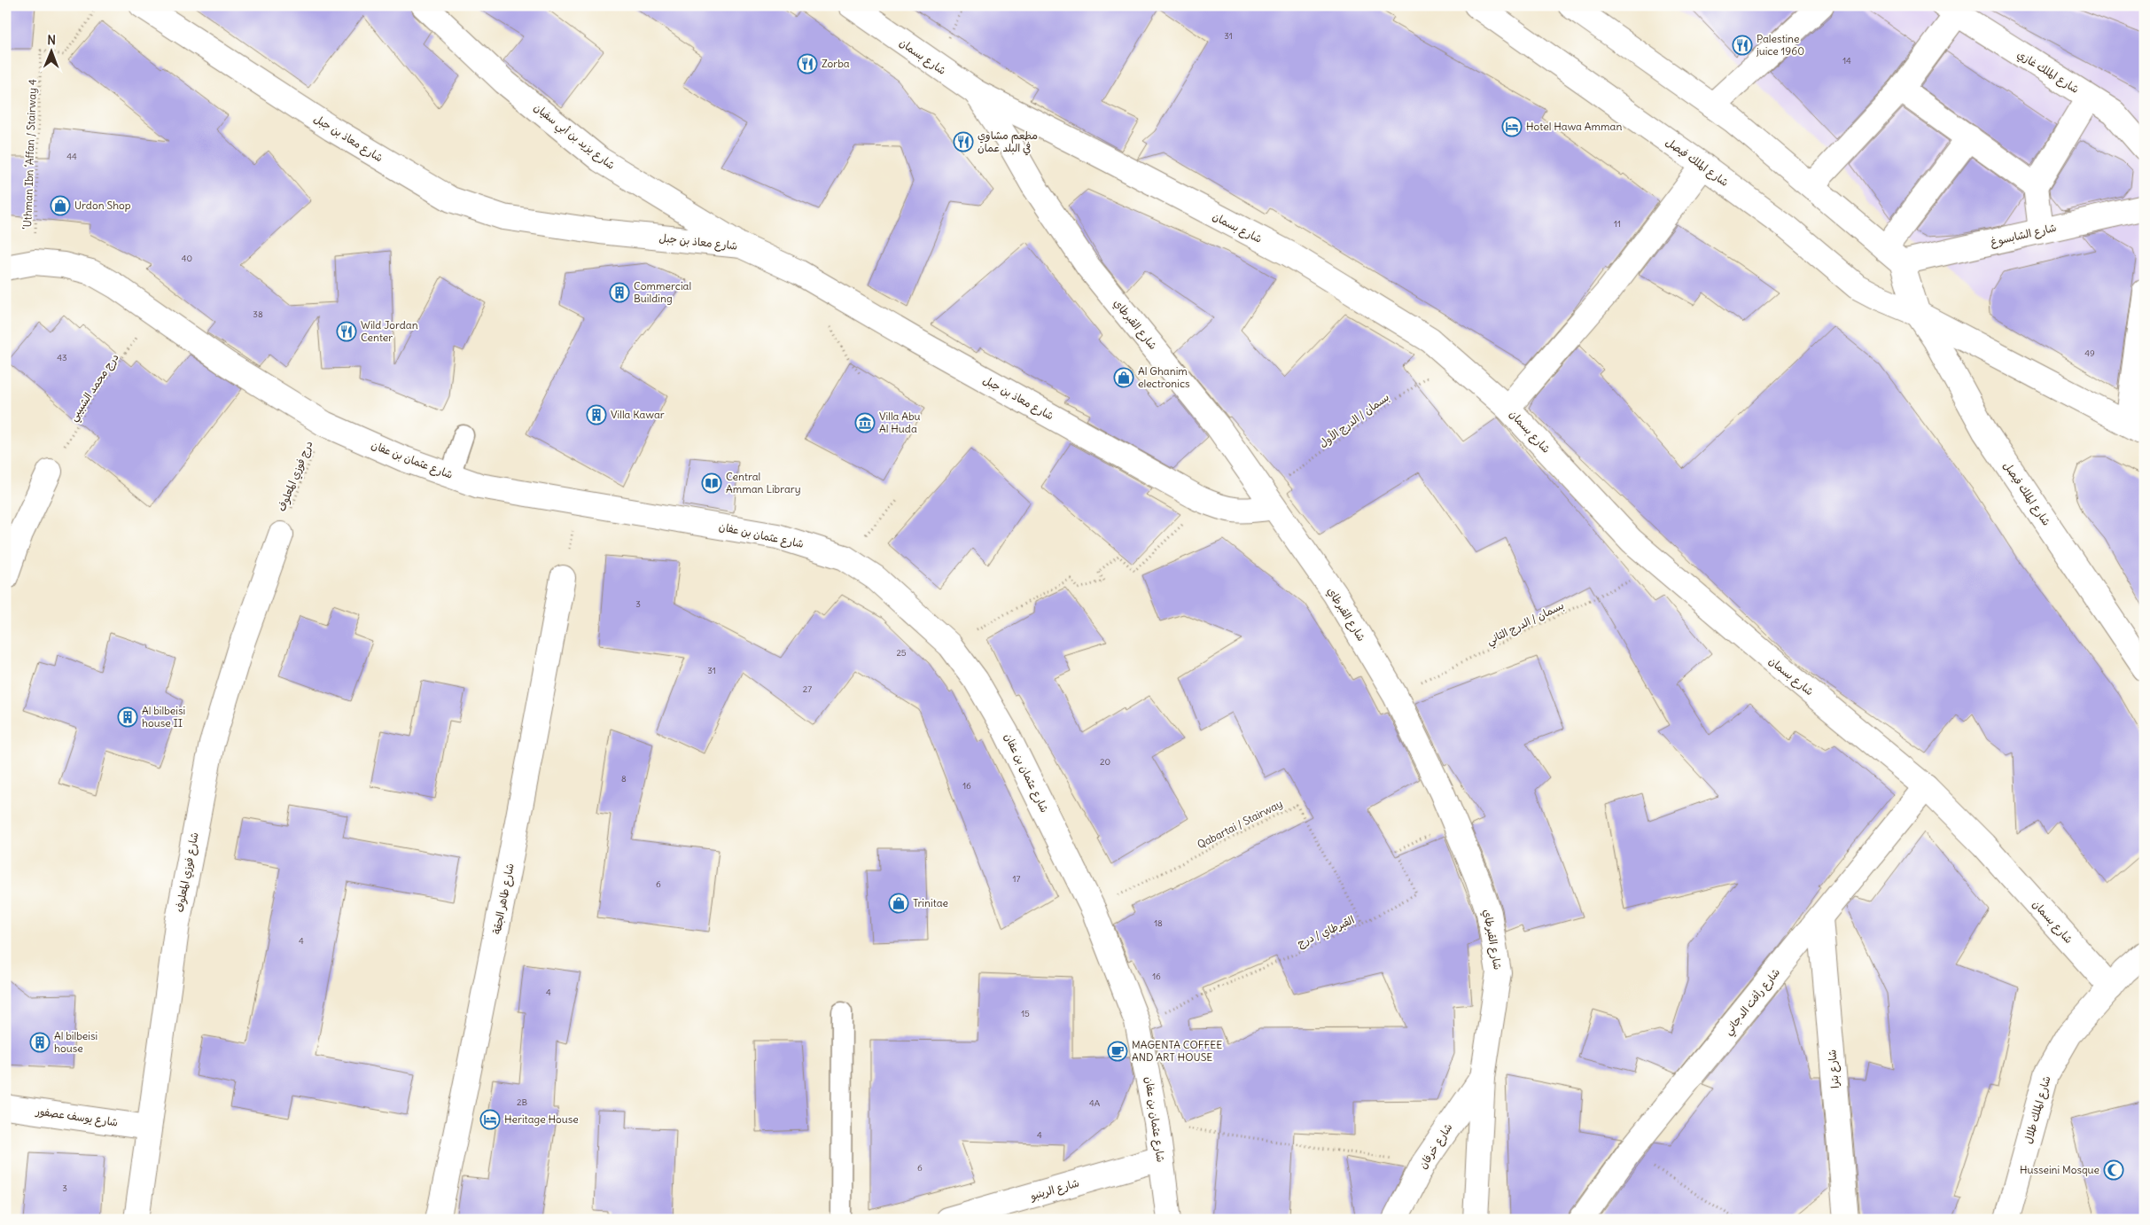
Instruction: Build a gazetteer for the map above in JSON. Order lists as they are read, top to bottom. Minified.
{"streets":{"street":["شارع بسمان","شارع الملك غازي","شارع يزيد بن أبي سفيان","شارع معاذ بن جبل","شارع الملك فيصل","شارع الشابسوغ","شارع القبرطاي","شارع عثمان بن عفان","شارع فوزي المعلوف","شارع طاهر الجقة","شارع رأفت الدجاني","شارع بترا","شارع الملك طلال","شارع يوسف عصفور","شارع خرفان","شارع الرينبو"],"path":["ʻUthman Ibn ʻAffan / Stairway 4","درج محمد الشبيبي","بسمان / الدرج الأول","درج فوزي المعلوف","بسمان / الدرج الثاني","Qabartai / Stairway","القبرطاي / درج"]},"crossings":[["شارع بسمان","شارع القبرطاي"],["شارع بسمان","بسمان / الدرج الأول"],["شارع بسمان","بسمان / الدرج الثاني"],["شارع بسمان","شارع رأفت الدجاني"],["شارع بسمان","شارع الملك طلال"],["شارع يزيد بن أبي سفيان","شارع معاذ بن جبل"],["شارع معاذ بن جبل","شارع القبرطاي"],["شارع معاذ بن جبل","بسمان / الدرج الأول"],["ʻUthman Ibn ʻAffan / Stairway 4","شارع عثمان بن عفان"],["شارع الملك فيصل","شارع الشابسوغ"],["شارع القبرطاي","بسمان / الدرج الأول"],["شارع القبرطاي","بسمان / الدرج الثاني"],["شارع القبرطاي","القبرطاي / درج"],["شارع القبرطاي","شارع خرفان"],["درج محمد الشبيبي","شارع عثمان بن عفان"],["شارع عثمان بن عفان","درج فوزي المعلوف"],["شارع عثمان بن عفان","Qabartai / Stairway"],["شارع عثمان بن عفان","القبرطاي / درج"],["شارع عثمان بن عفان","شارع الرينبو"],["درج فوزي المعلوف","شارع فوزي المعلوف"],["Qabartai / Stairway","القبرطاي / درج"],["شارع فوزي المعلوف","شارع يوسف عصفور"],["شارع رأفت الدجاني","شارع بترا"]],"places":{"restaurant":["Palestine juice 1960","Zorba","مطعم مشاوي في البلد عمان","Wild Jordan Center"],"hotel":["Hotel Hawa Amman","Heritage House"],"shop":["Urdon Shop","Al Ghanim electronics","Trinitae"],"building":["Commercial Building","Villa Kawar","Al bilbeisi house II","Al bilbeisi house"],"museum":["Villa Abu Al Huda"],"library":["Central Amman Library"],"cafe":["MAGENTA COFFEE AND ART HOUSE"],"mosque":["Husseini Mosque"]},"house_numbers":["31","14","44","11","40","38","49","43","3","25","31","27","20","8","16","17","6","18","4","16","4","15","2B","4A","4","6","3"],"north":"top"}
